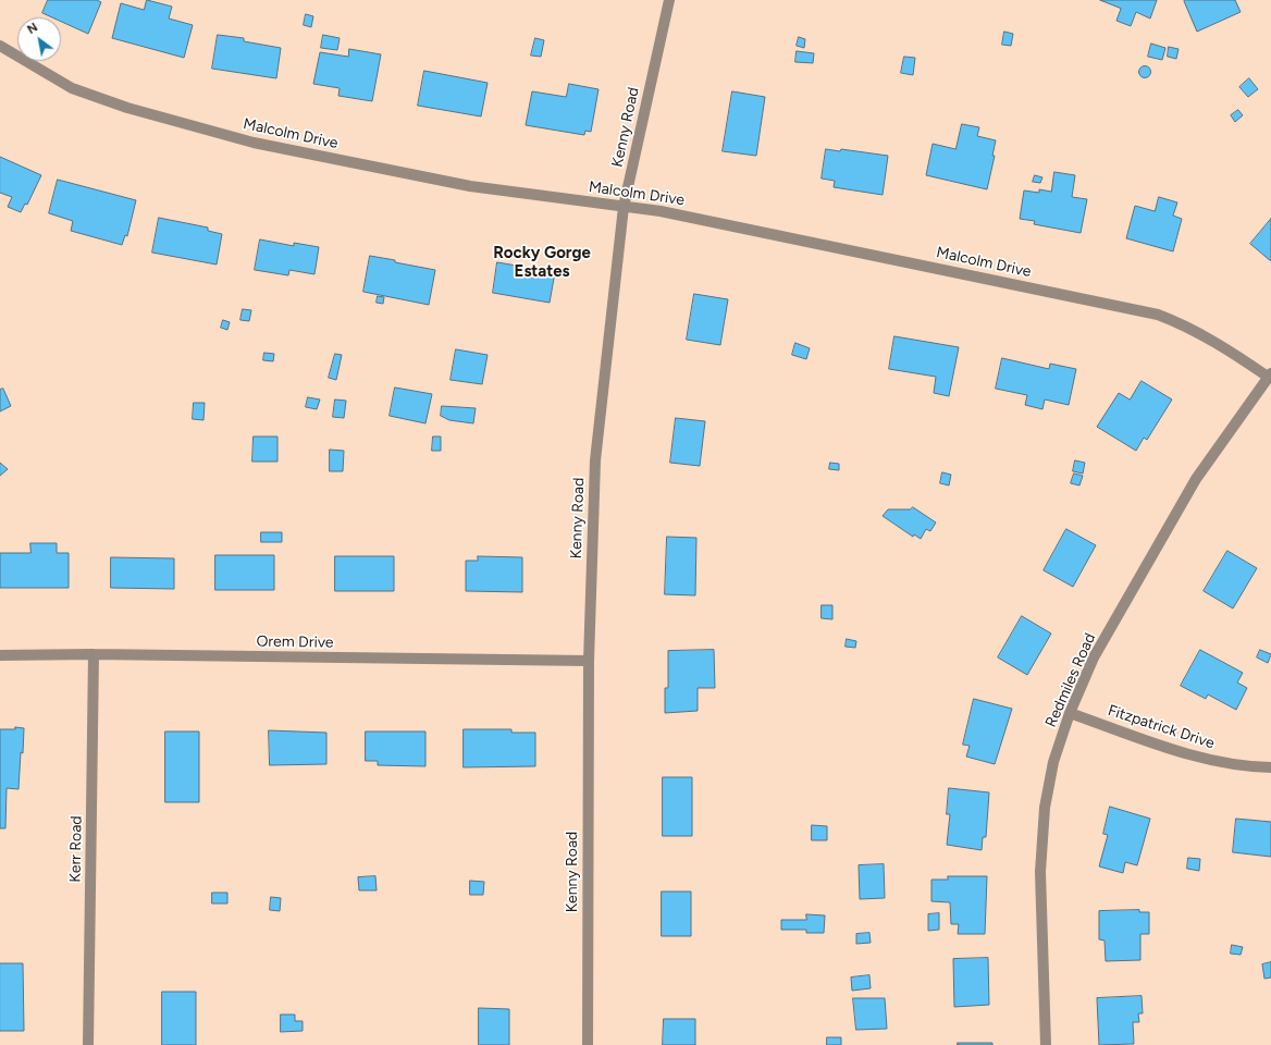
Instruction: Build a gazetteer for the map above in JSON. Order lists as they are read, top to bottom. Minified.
{"streets":{"street":["Kenny Road","Malcolm Drive","Orem Drive","Redmiles Road","Fitzpatrick Drive","Kerr Road"]},"crossings":[["Kenny Road","Malcolm Drive"],["Kenny Road","Orem Drive"],["Malcolm Drive","Redmiles Road"],["Orem Drive","Kerr Road"],["Redmiles Road","Fitzpatrick Drive"]],"districts":["Rocky Gorge Estates"],"north":"top left"}
